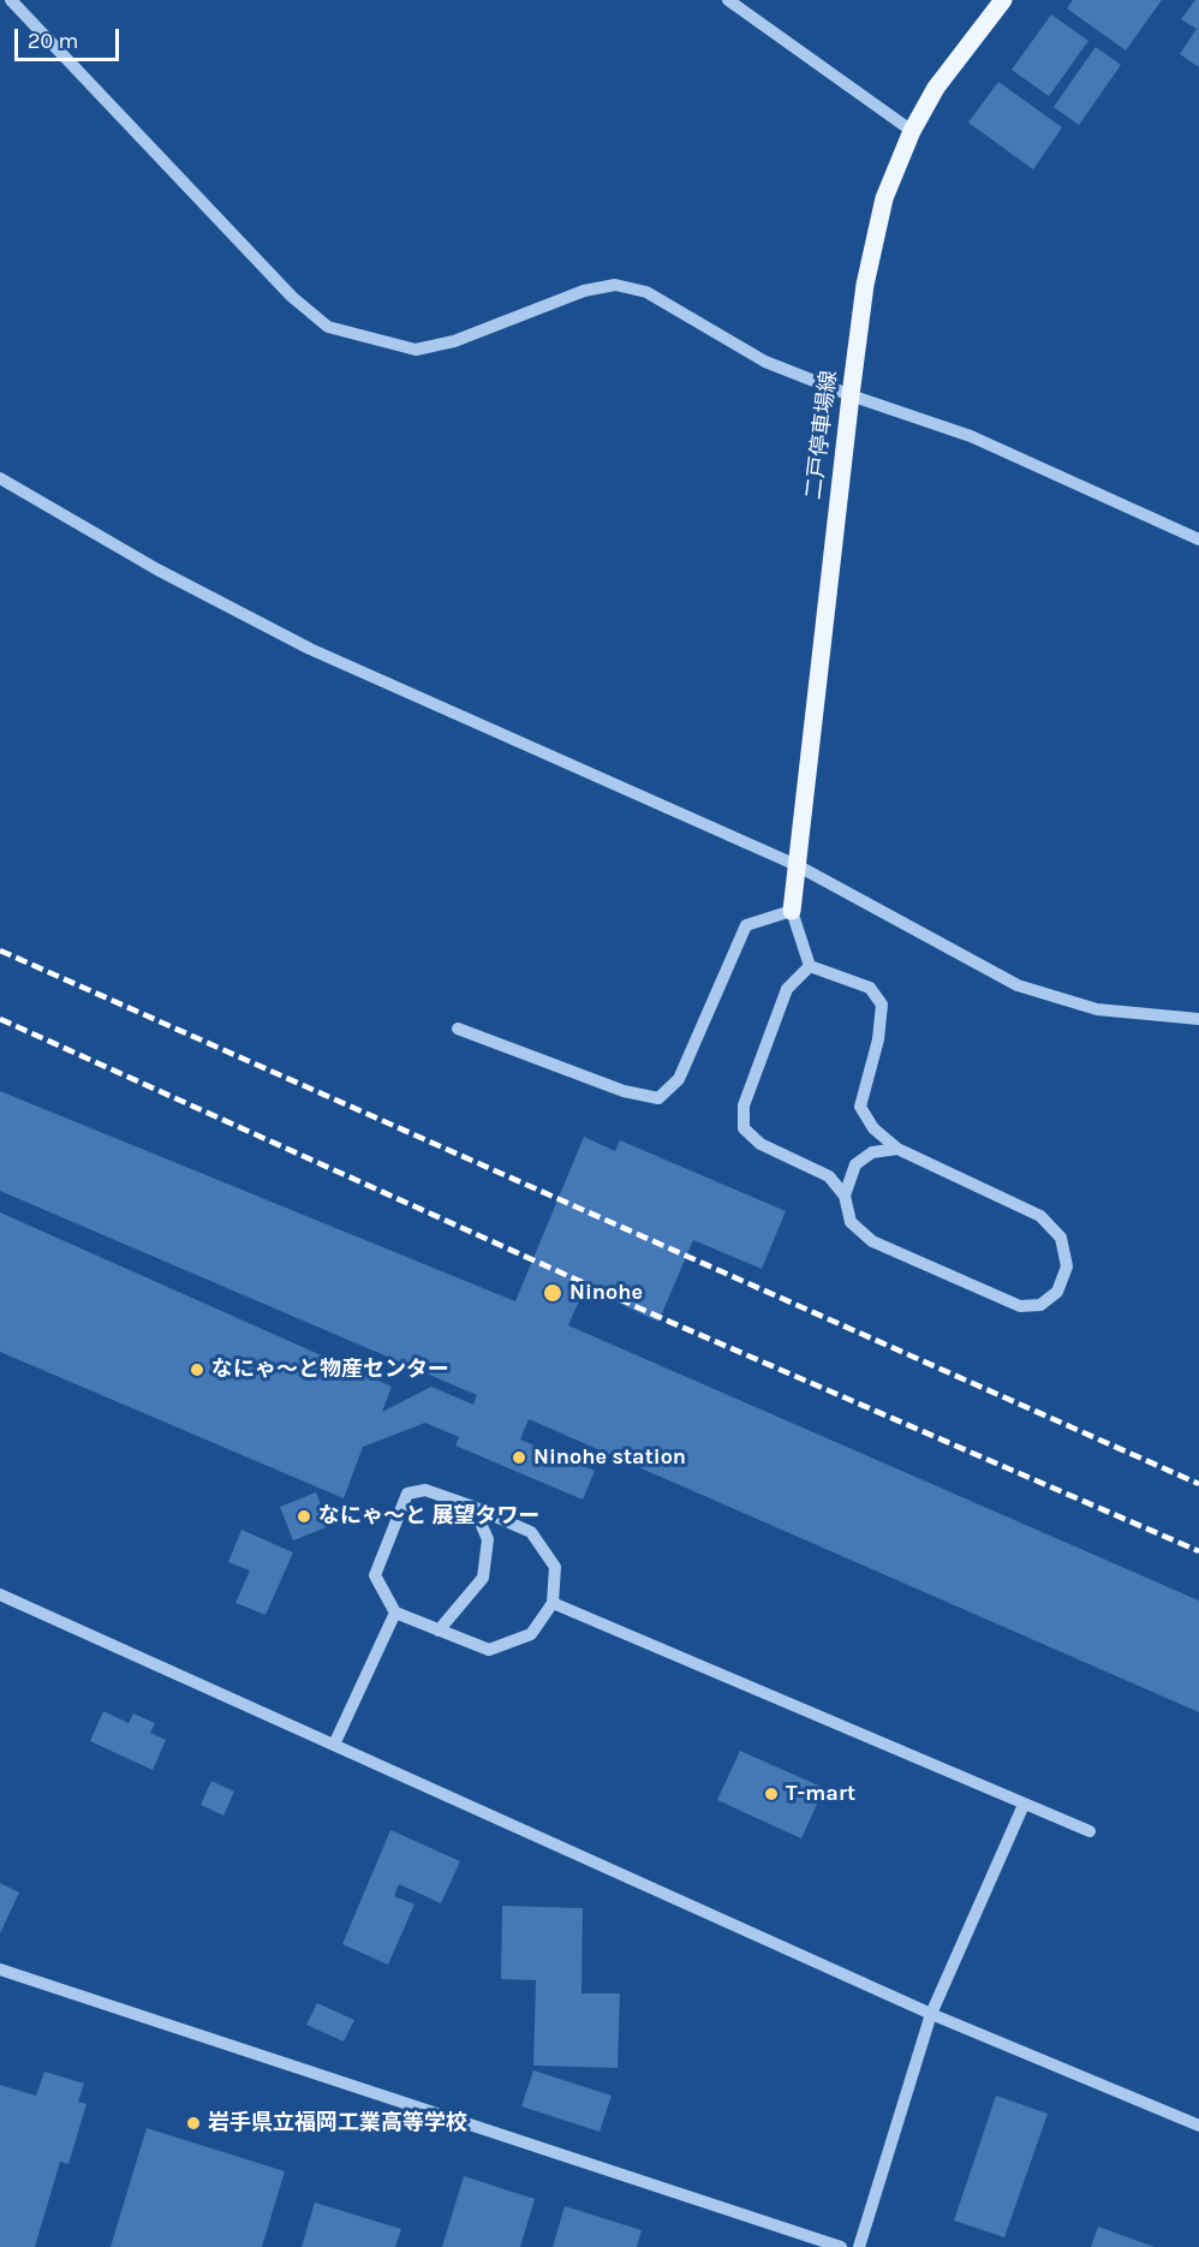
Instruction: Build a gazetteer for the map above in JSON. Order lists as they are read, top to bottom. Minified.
{"streets":{"main road":["二戸停車場線"]},"places":["Ninohe","なにゃ～と物産センター","Ninohe station","なにゃ～と 展望タワー","T-mart","岩手県立福岡工業高等学校"],"scale_bar":"20 m"}
